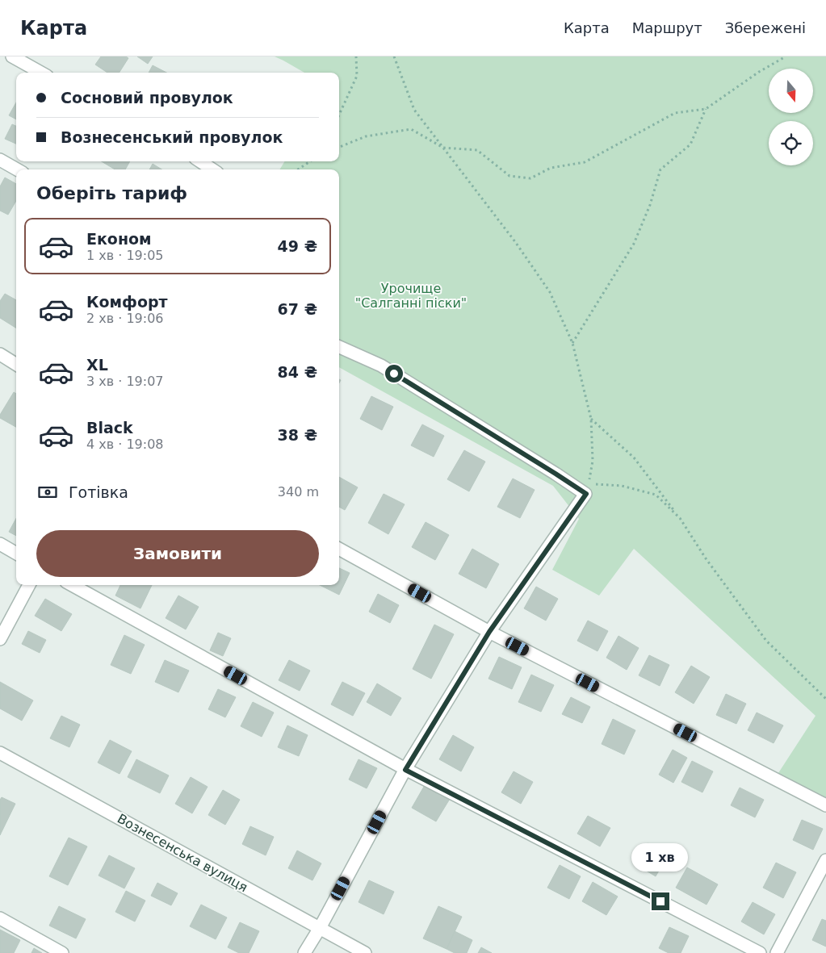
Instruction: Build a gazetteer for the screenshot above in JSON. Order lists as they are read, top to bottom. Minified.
{"streets":{"street":["Вознесенська вулиця"]},"parks":["Урочище \"Салганні піски\""],"north":"bottom","page":{"header":"Карта","nav":["Карта","Маршрут","Збережені"],"banner":["Сосновий провулок","Вознесенський провулок"],"heading":"Оберіть тариф","list":[{"name":"Економ","note":"1 хв · 19:05","value":"49 ₴"},{"name":"Комфорт","note":"2 хв · 19:06","value":"67 ₴"},{"name":"XL","note":"3 хв · 19:07","value":"84 ₴"},{"name":"Black","note":"4 хв · 19:08","value":"38 ₴"}],"pay":["Готівка","340 m"],"buttons":"Замовити","bubble":"1 хв"}}
